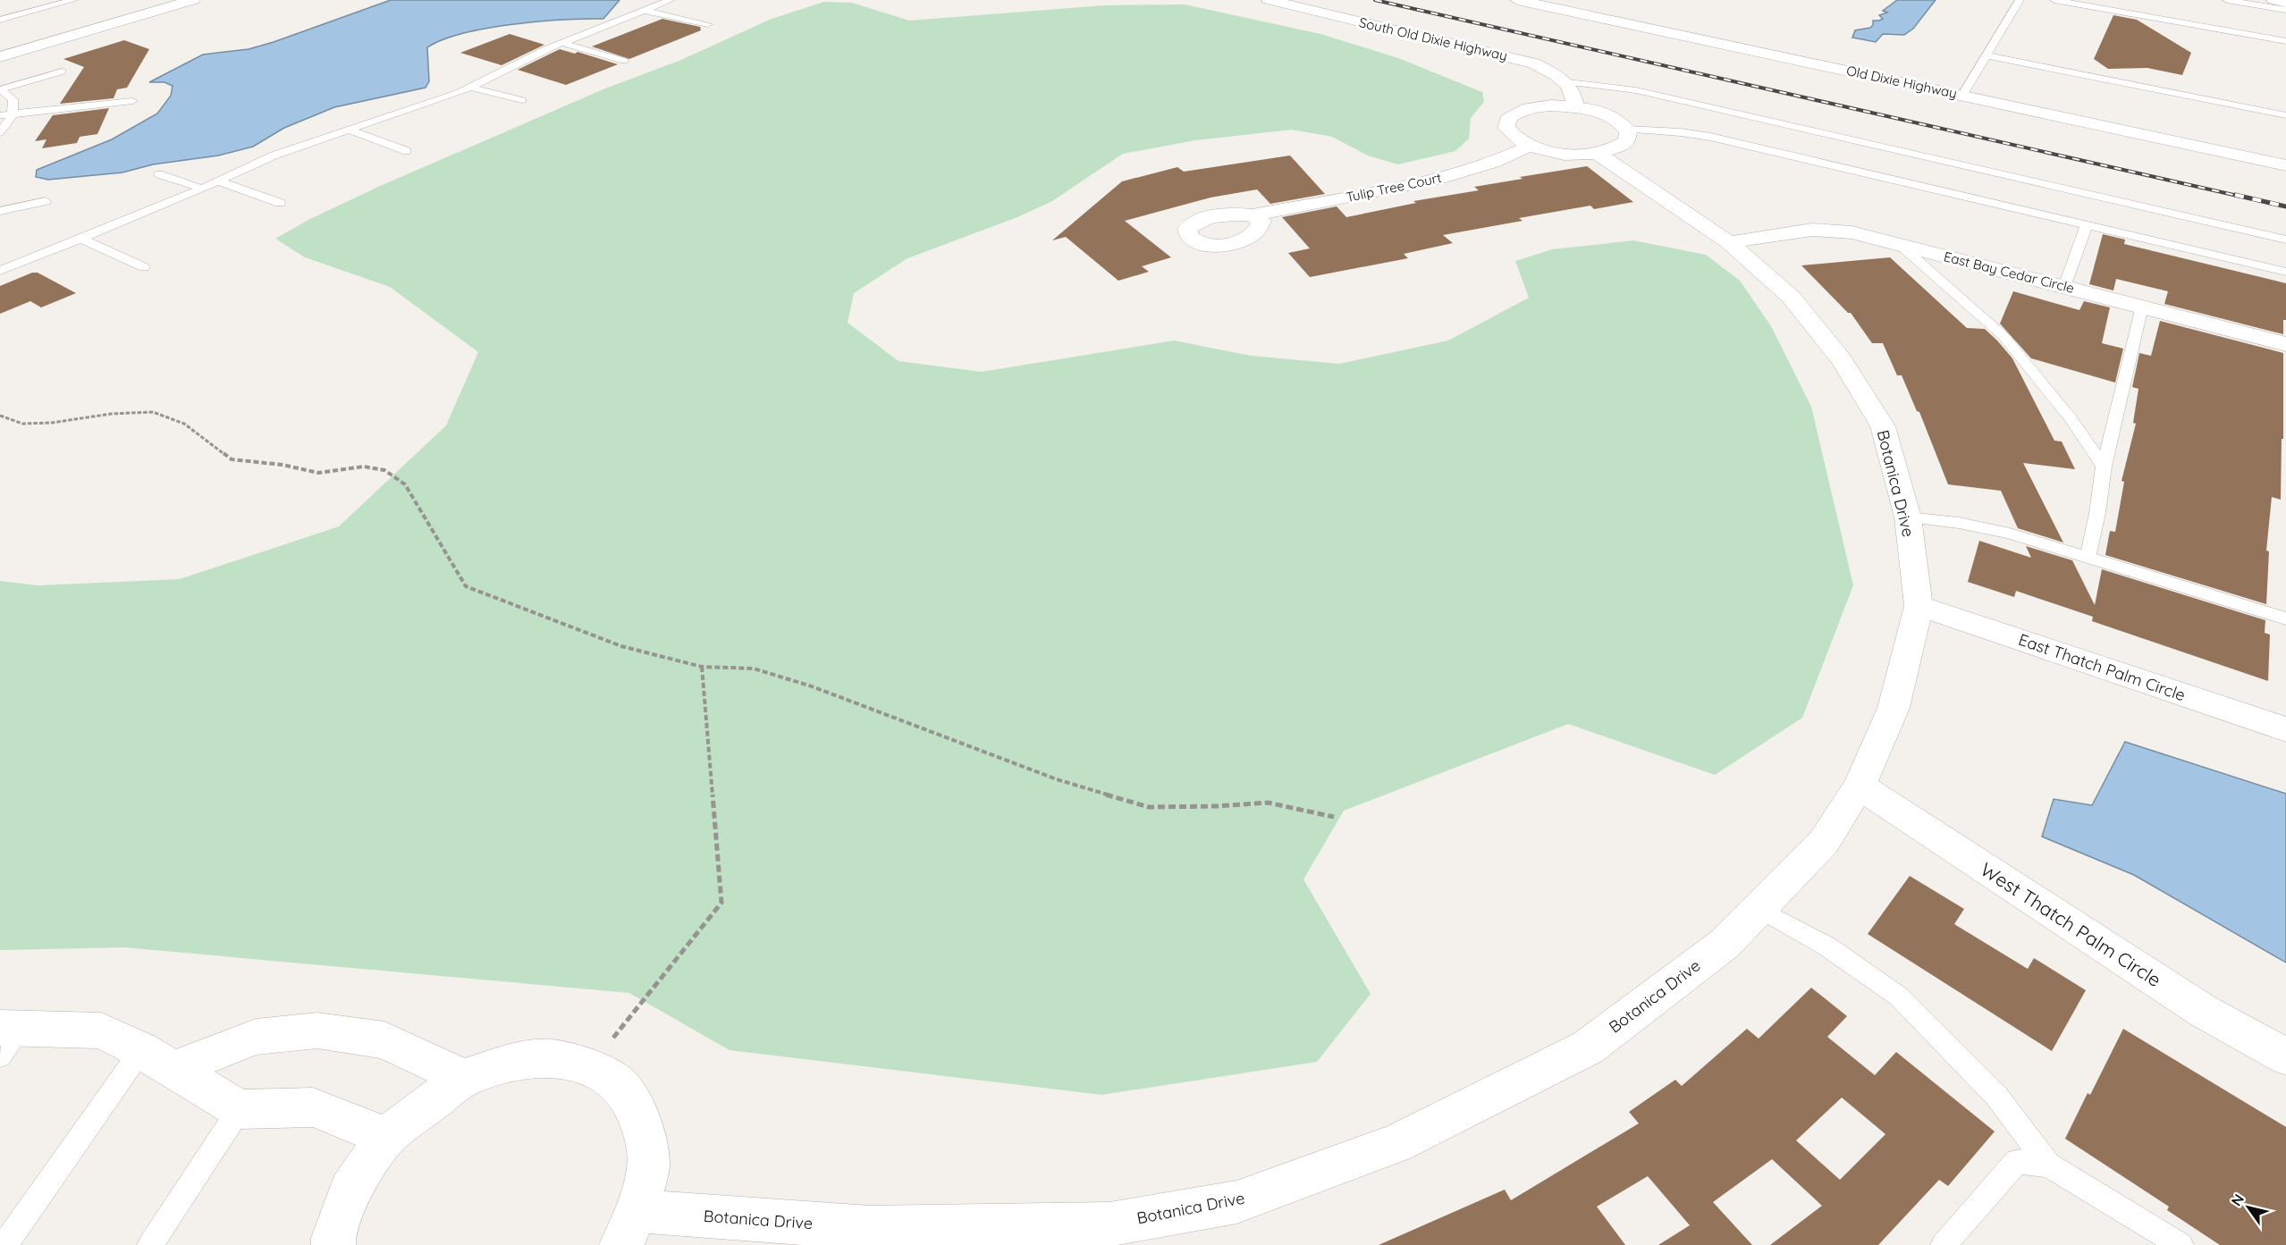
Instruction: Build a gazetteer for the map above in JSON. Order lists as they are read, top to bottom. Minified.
{"streets":{"street":["South Old Dixie Highway","Old Dixie Highway","Tulip Tree Court","East Bay Cedar Circle","Botanica Drive","East Thatch Palm Circle","West Thatch Palm Circle"]},"crossings":[["East Bay Cedar Circle","Botanica Drive"],["Botanica Drive","East Thatch Palm Circle"],["Botanica Drive","West Thatch Palm Circle"]],"north":"top left"}
